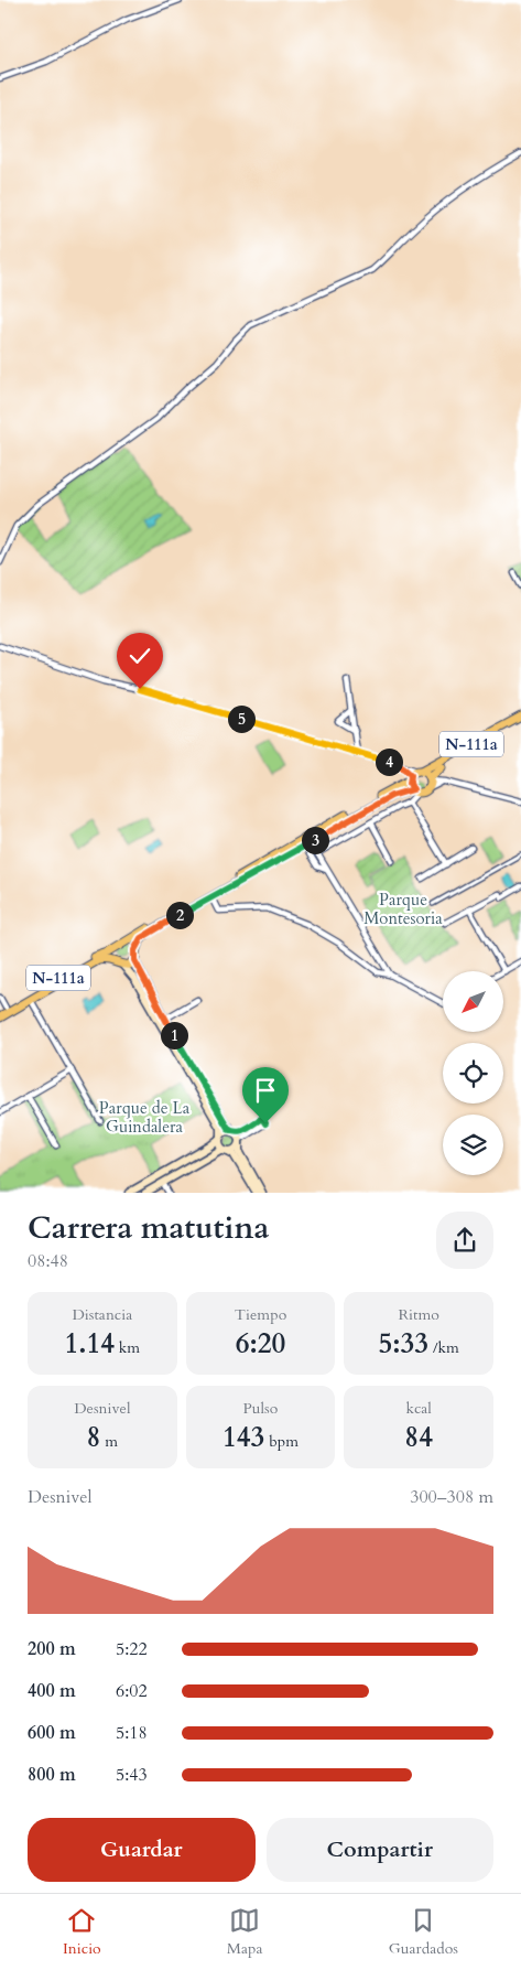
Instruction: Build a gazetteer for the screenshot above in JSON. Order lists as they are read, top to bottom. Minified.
{"streets":{"main road":["N-111a"]},"parks":["Parque Montesoria","Parque de La Guindalera"],"north":"bottom left","page":{"pins":["5","4","3","2","1"],"heading":["Carrera matutina","08:48"],"stats":[["Distancia","1.14 km"],["Tiempo","6:20"],["Ritmo","5:33 /km"],["Desnivel","8 m"],["Pulso","143 bpm"],["kcal","84"]],"chart":["Desnivel","300–308 m"],"list":[{"name":"200 m","note":"5:22"},{"name":"400 m","note":"6:02"},{"name":"600 m","note":"5:18"},{"name":"800 m","note":"5:43"}],"buttons":["Guardar","Compartir"],"tabs":["Inicio","Mapa","Guardados"]}}
